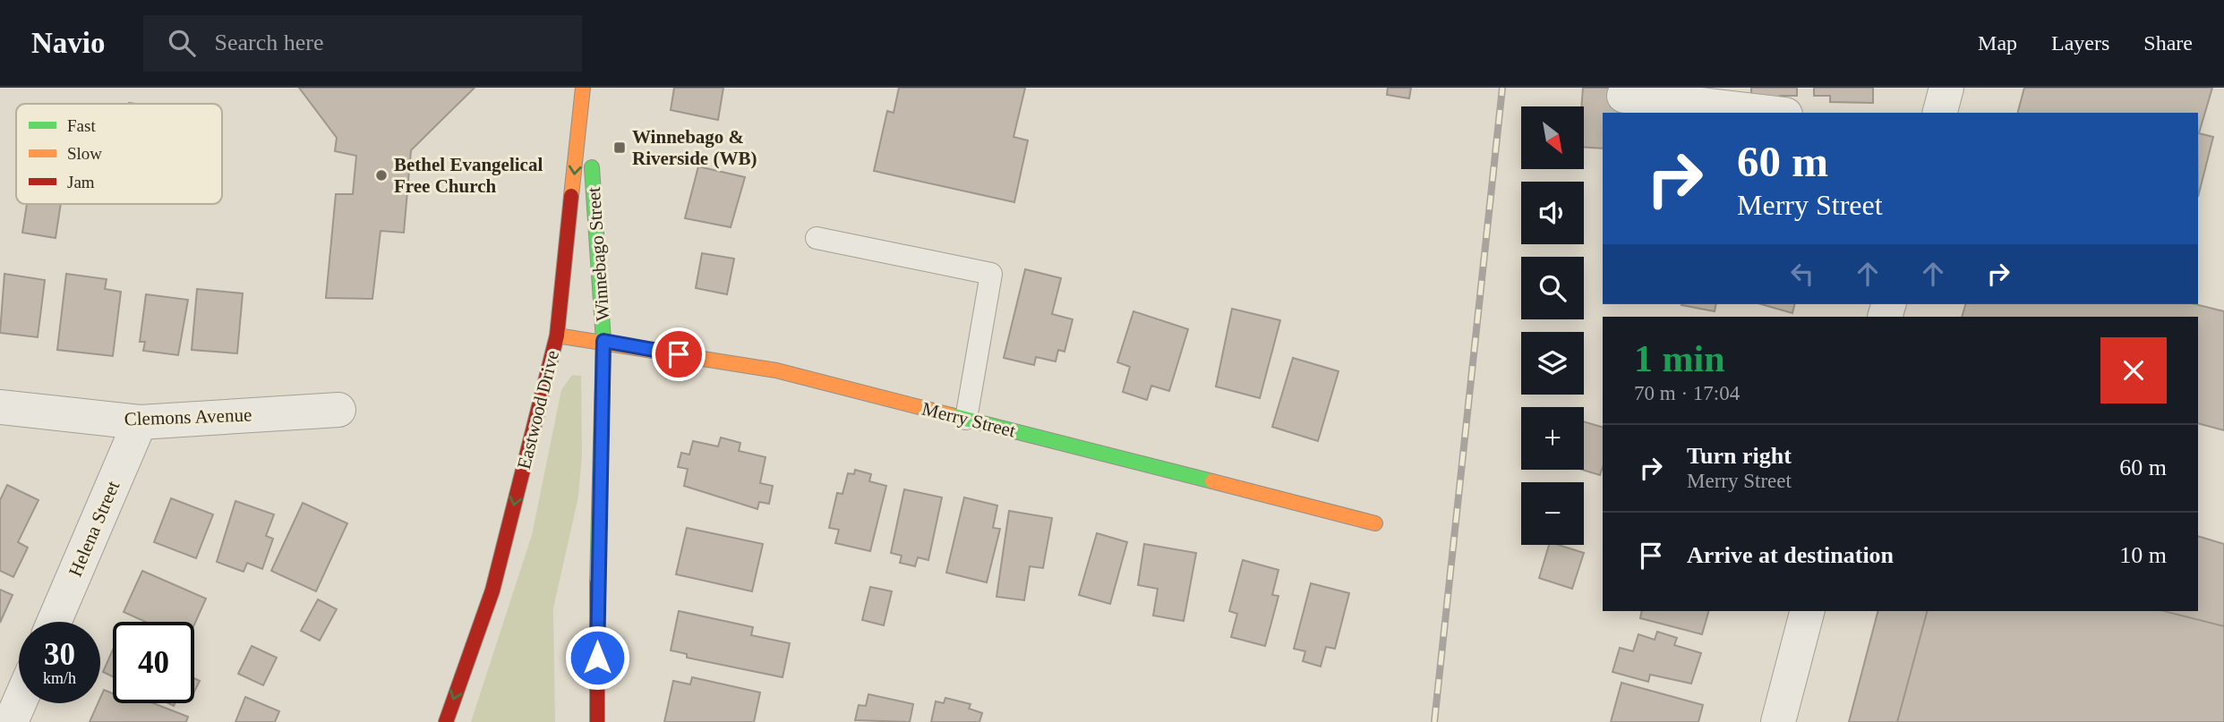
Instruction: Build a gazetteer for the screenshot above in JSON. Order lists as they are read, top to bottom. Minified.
{"streets":{"street":["Winnebago Street","Eastwood Drive","Clemons Avenue","Merry Street","Helena Street"]},"crossings":[["Winnebago Street","Eastwood Drive"],["Winnebago Street","Merry Street"],["Eastwood Drive","Merry Street"],["Clemons Avenue","Helena Street"]],"one_way":["Eastwood Drive"],"places":{"transit":["Winnebago & Riverside (WB)"],"other":["Bethel Evangelical Free Church"]},"legend":["Fast","Slow","Jam"],"north":"bottom right","page":{"header":"Navio","search":"Search here","nav":["Map","Layers","Share"],"map_buttons":["+","−"],"turn":["60 m","Merry Street"],"heading":["1 min","70 m · 17:04"],"list":[{"name":"Turn right","note":"Merry Street","value":"60 m"},{"name":"Arrive at destination","value":"10 m"}],"speed":"30 km/h","limit":"40"}}
